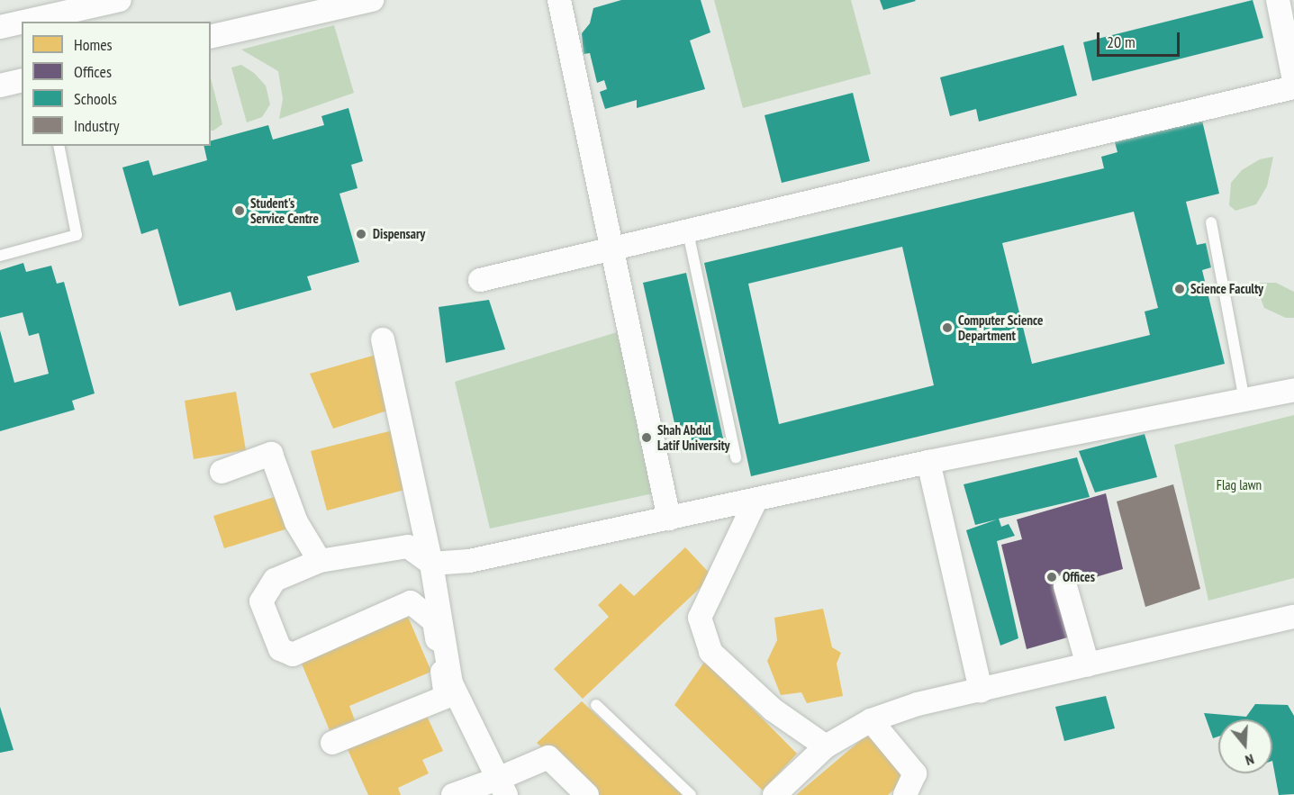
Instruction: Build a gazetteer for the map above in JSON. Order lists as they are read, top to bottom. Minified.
{"parks":["Flag lawn"],"places":["Student's Service Centre","Dispensary","Science Faculty","Computer Science Department","Shah Abdul Latif University","Offices"],"legend":["Homes","Offices","Schools","Industry"],"scale_bar":"20 m","north":"bottom"}
